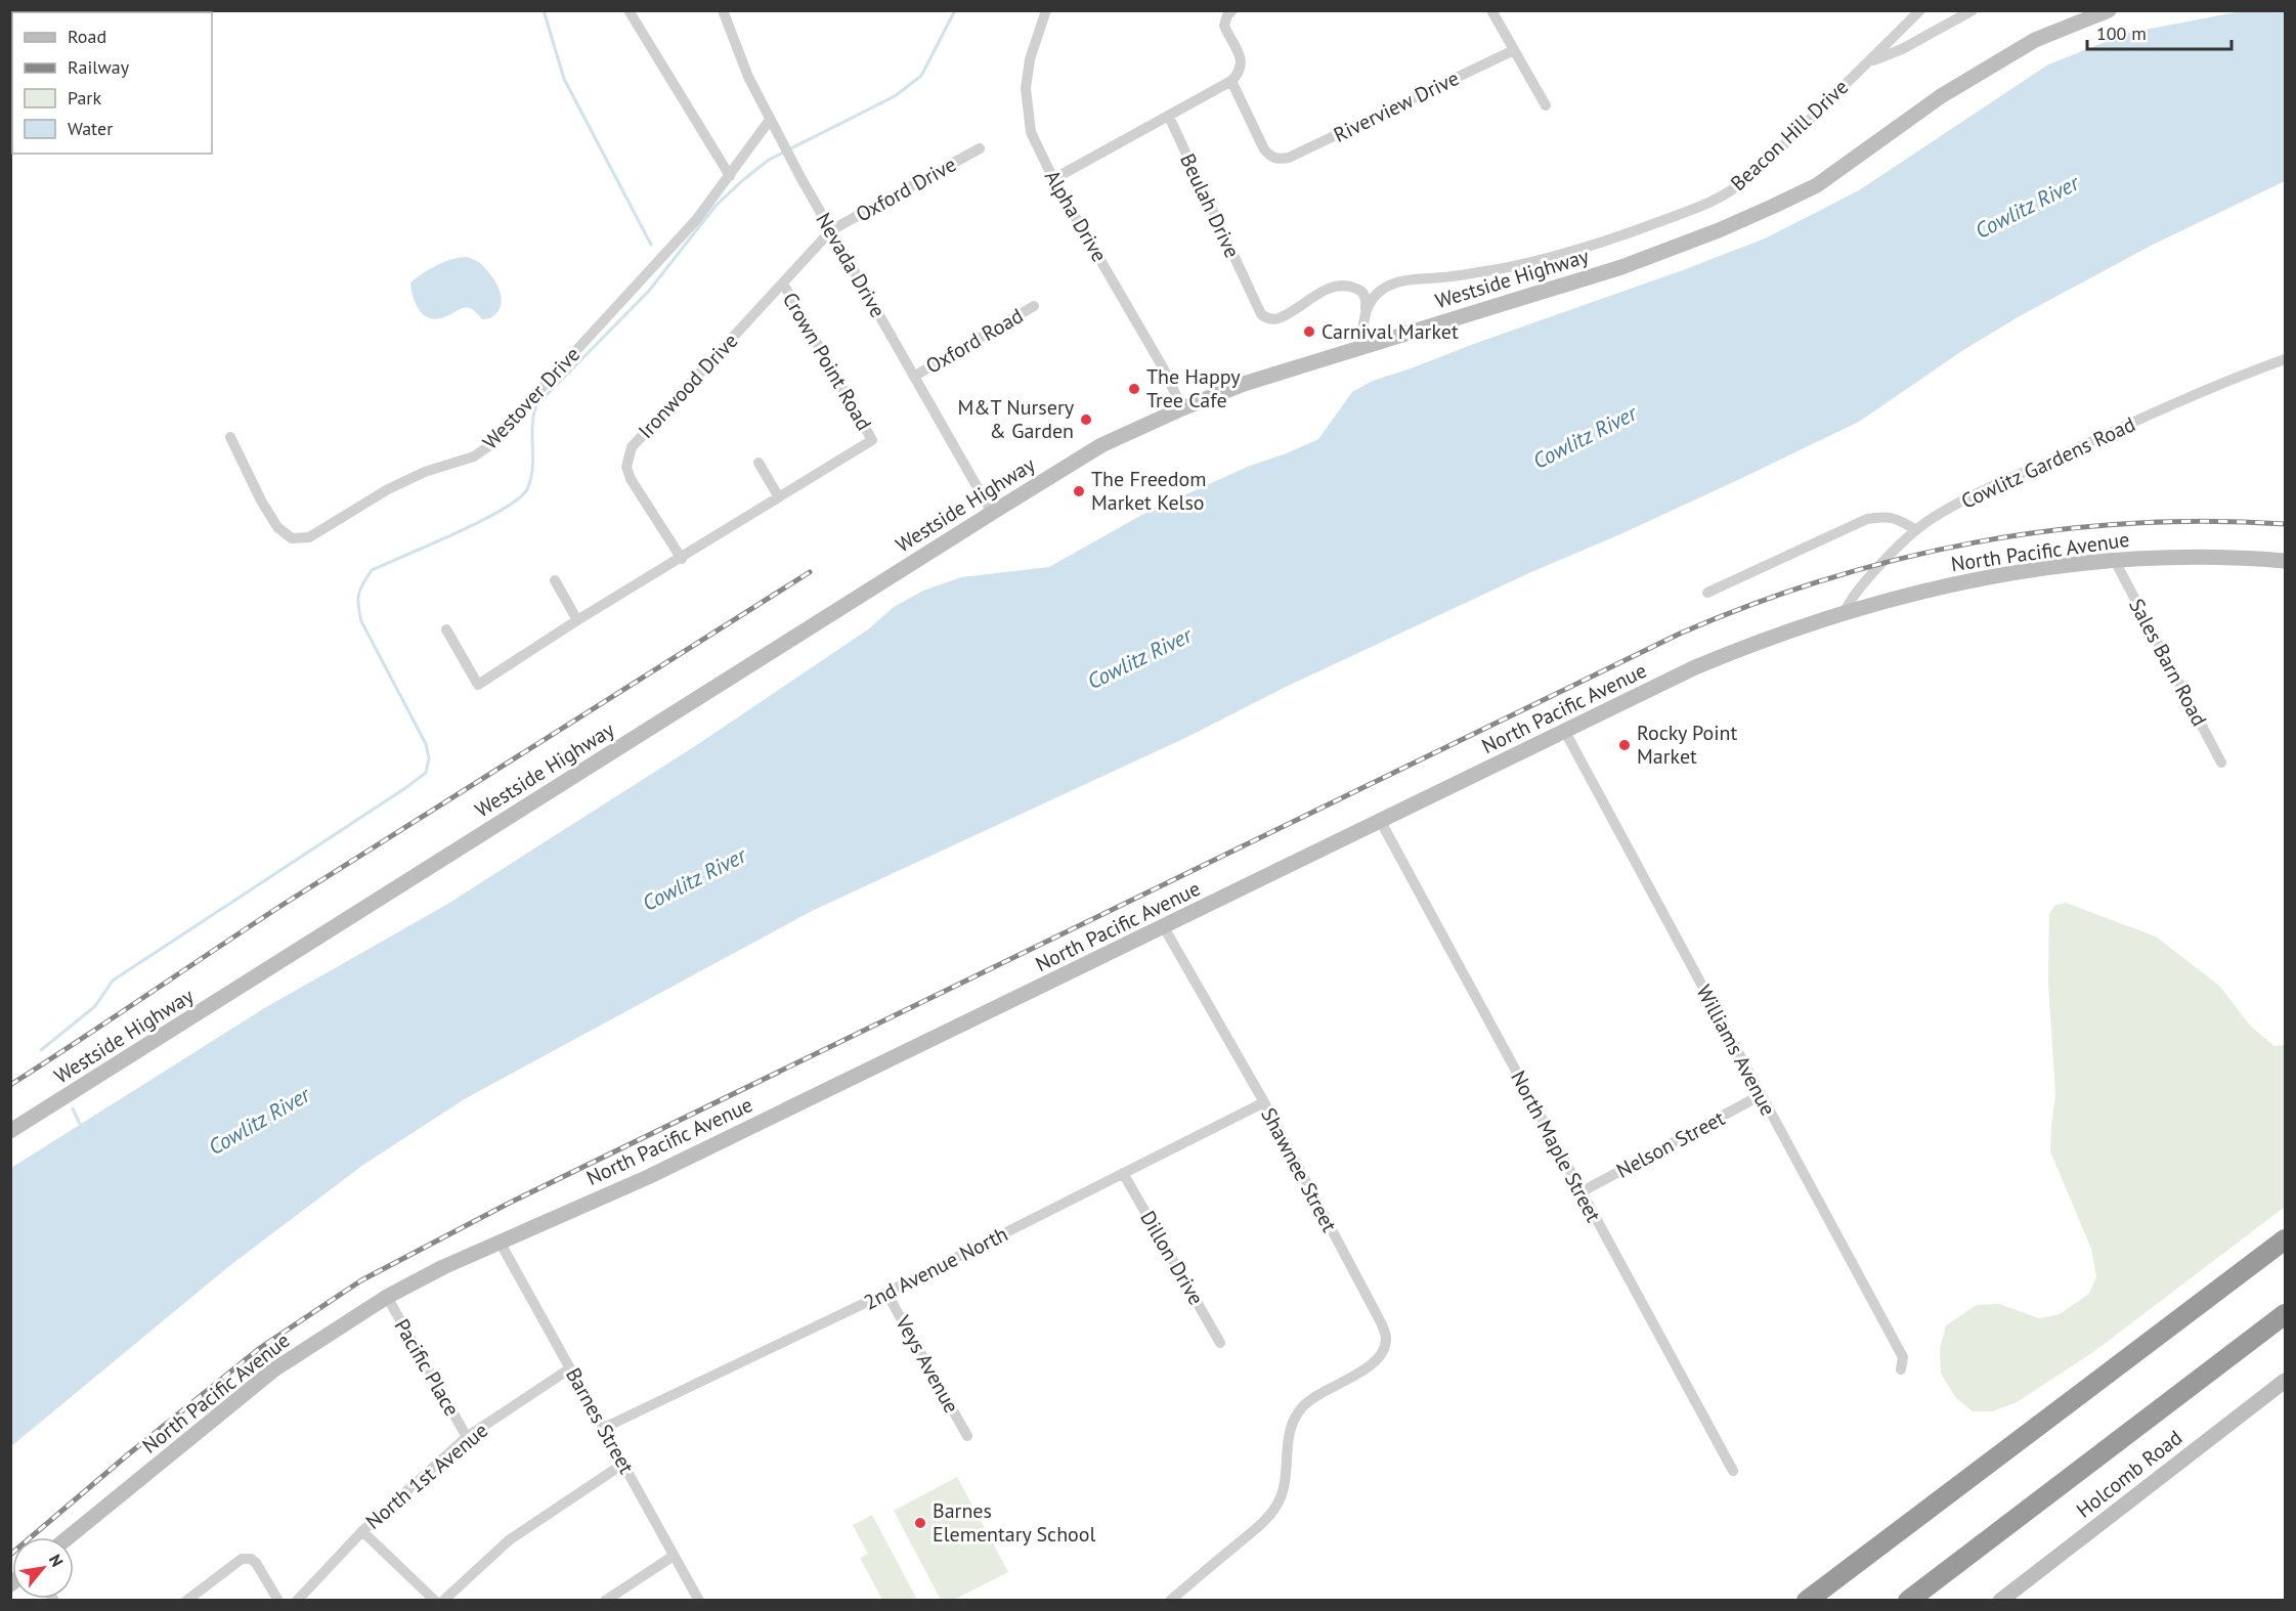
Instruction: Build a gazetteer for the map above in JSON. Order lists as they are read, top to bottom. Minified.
{"streets":{"street":["Riverview Drive","Beacon Hill Drive","Oxford Drive","Beulah Drive","Alpha Drive","Nevada Drive","Westside Highway","Oxford Road","Crown Point Road","Ironwood Drive","Westover Drive","Cowlitz Gardens Road","North Pacific Avenue","Sales Barn Road","Williams Avenue","Nelson Street","North Maple Street","Shawnee Street","Dillon Drive","2nd Avenue North","Veys Avenue","Pacific Place","Barnes Street","Holcomb Road","North 1st Avenue"]},"crossings":[["Beacon Hill Drive","Beulah Drive"],["Oxford Drive","Nevada Drive"],["Oxford Drive","Ironwood Drive"],["Alpha Drive","Westside Highway"],["Nevada Drive","Westside Highway"],["Nevada Drive","Oxford Road"],["Nevada Drive","Ironwood Drive"],["Nevada Drive","Westover Drive"],["Crown Point Road","Ironwood Drive"],["Cowlitz Gardens Road","North Pacific Avenue"],["North Pacific Avenue","Sales Barn Road"],["North Pacific Avenue","Williams Avenue"],["North Pacific Avenue","North Maple Street"],["North Pacific Avenue","Shawnee Street"],["North Pacific Avenue","Pacific Place"],["North Pacific Avenue","Barnes Street"],["Williams Avenue","Nelson Street"],["Nelson Street","North Maple Street"],["Shawnee Street","2nd Avenue North"],["Dillon Drive","2nd Avenue North"],["2nd Avenue North","Veys Avenue"],["2nd Avenue North","Barnes Street"],["Pacific Place","North 1st Avenue"],["Barnes Street","North 1st Avenue"]],"water":["Cowlitz River"],"places":["Carnival Market","The Happy Tree Cafe","M&T Nursery & Garden","The Freedom Market Kelso","Rocky Point Market","Barnes Elementary School"],"legend":["Road","Railway","Park","Water"],"scale_bar":"100 m","north":"top right"}
